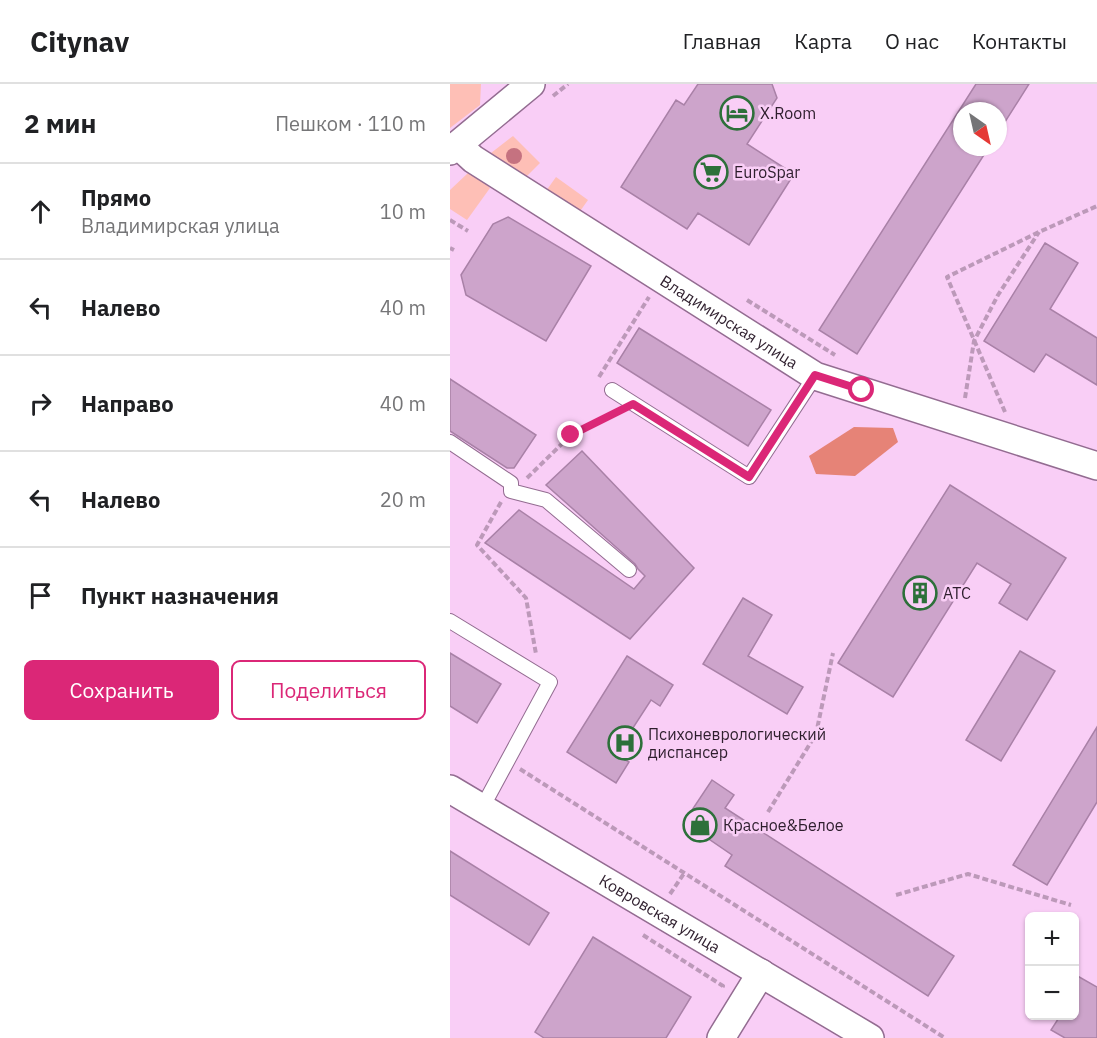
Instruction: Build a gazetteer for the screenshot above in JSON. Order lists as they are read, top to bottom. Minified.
{"streets":{"street":["Владимирская улица","Ковровская улица"]},"places":{"hotel":["Х.Room"],"supermarket":["EuroSpar"],"building":["АТС"],"hospital":["Психоневрологический диспансер"],"shop":["Красное&Белое"]},"north":"bottom right","page":{"header":"Citynav","nav":["Главная","Карта","О нас","Контакты"],"heading":["2 мин","Пешком · 110 m"],"list":[["Прямо","Владимирская улица","10 m"],["Налево","40 m"],["Направо","40 m"],["Налево","20 m"],"Пункт назначения"],"buttons":["Сохранить","Поделиться"],"map_buttons":["+","−"]}}
